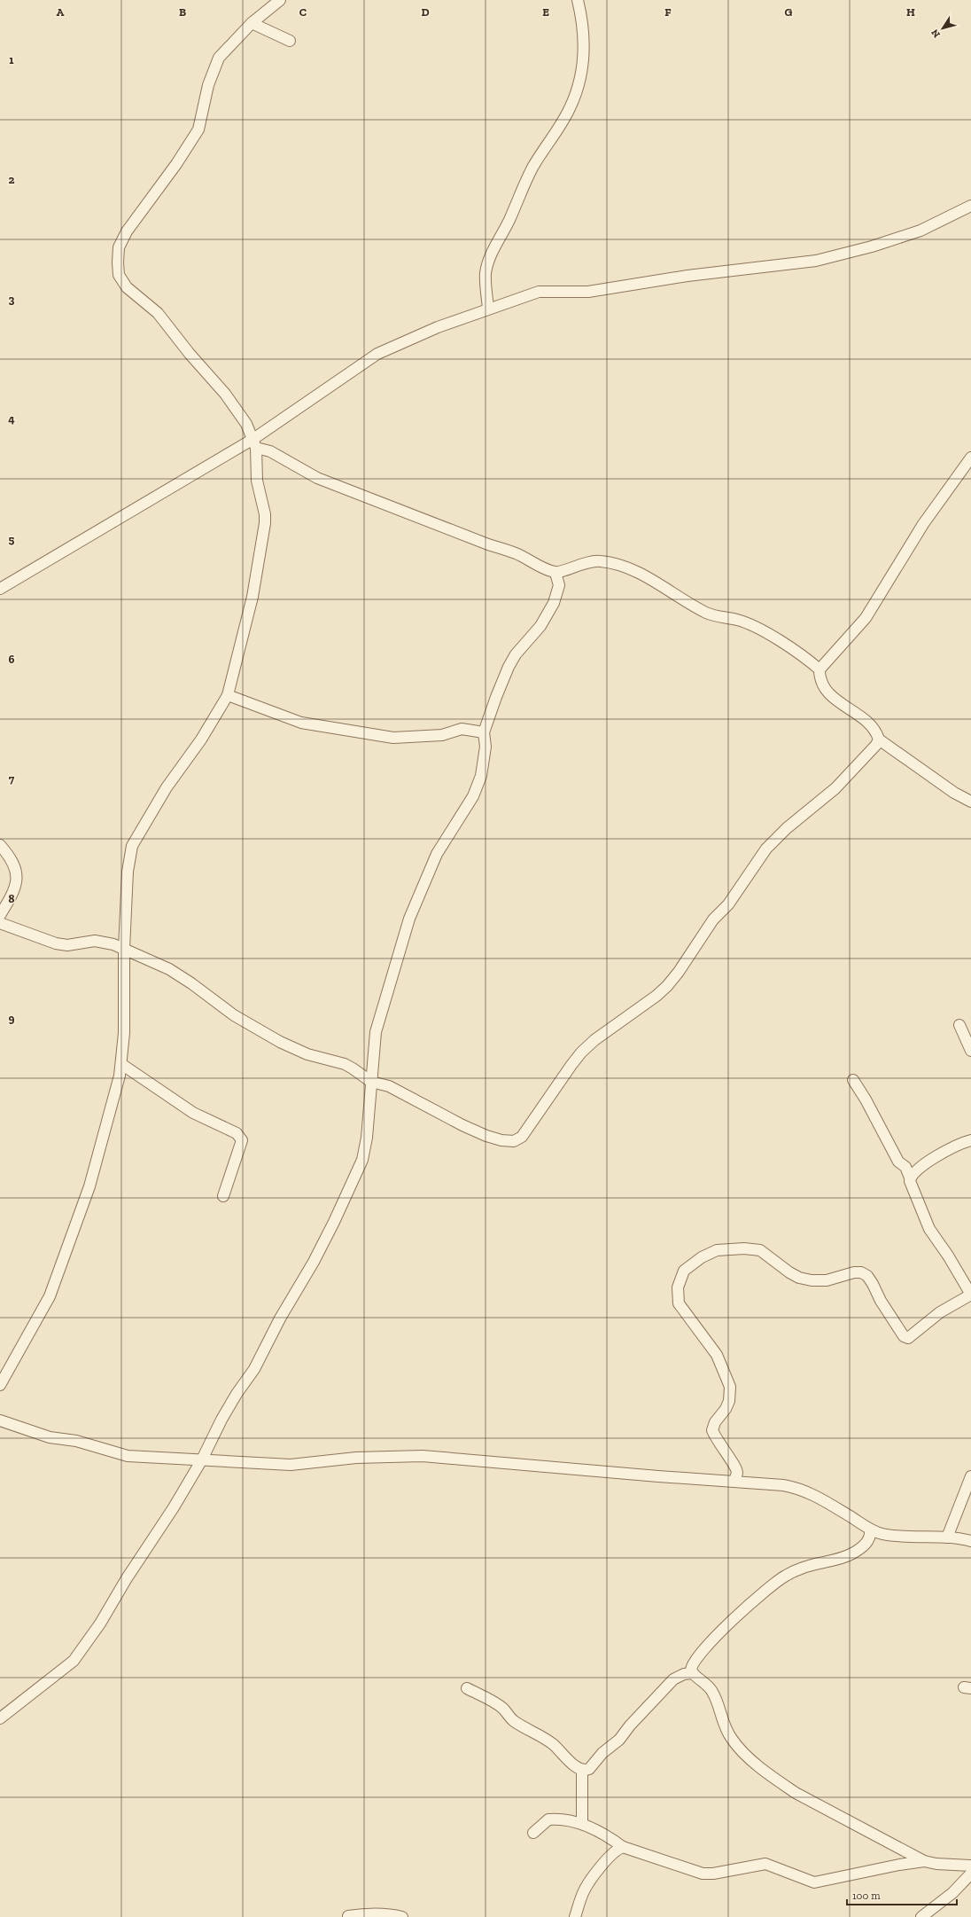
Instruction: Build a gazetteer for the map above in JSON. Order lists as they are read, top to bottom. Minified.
{"scale_bar":"100 m","north":"bottom left","grid":{"columns":["A","B","C","D","E","F","G","H"],"rows":["1","2","3","4","5","6","7","8","9"]}}
